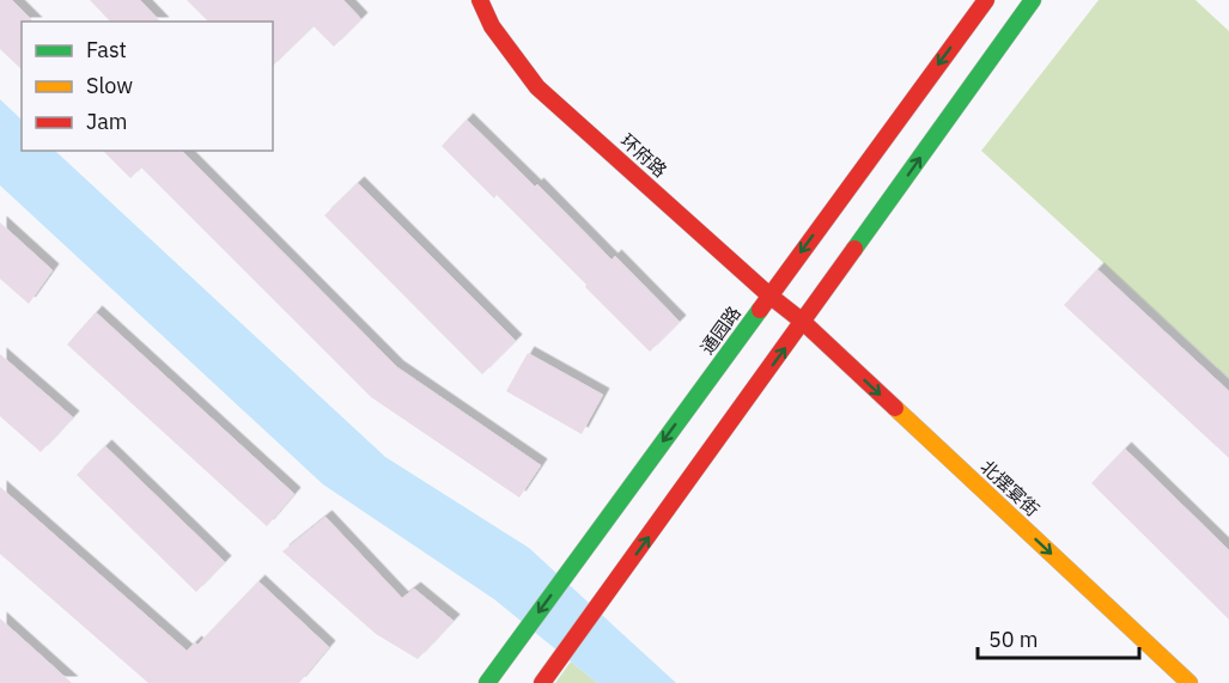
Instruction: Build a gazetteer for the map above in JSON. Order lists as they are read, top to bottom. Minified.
{"streets":{"main road":["环府路","通园路","北摆宴街"]},"crossings":[["环府路","通园路"],["环府路","北摆宴街"]],"one_way":["北摆宴街"],"legend":["Fast","Slow","Jam"],"scale_bar":"50 m"}
